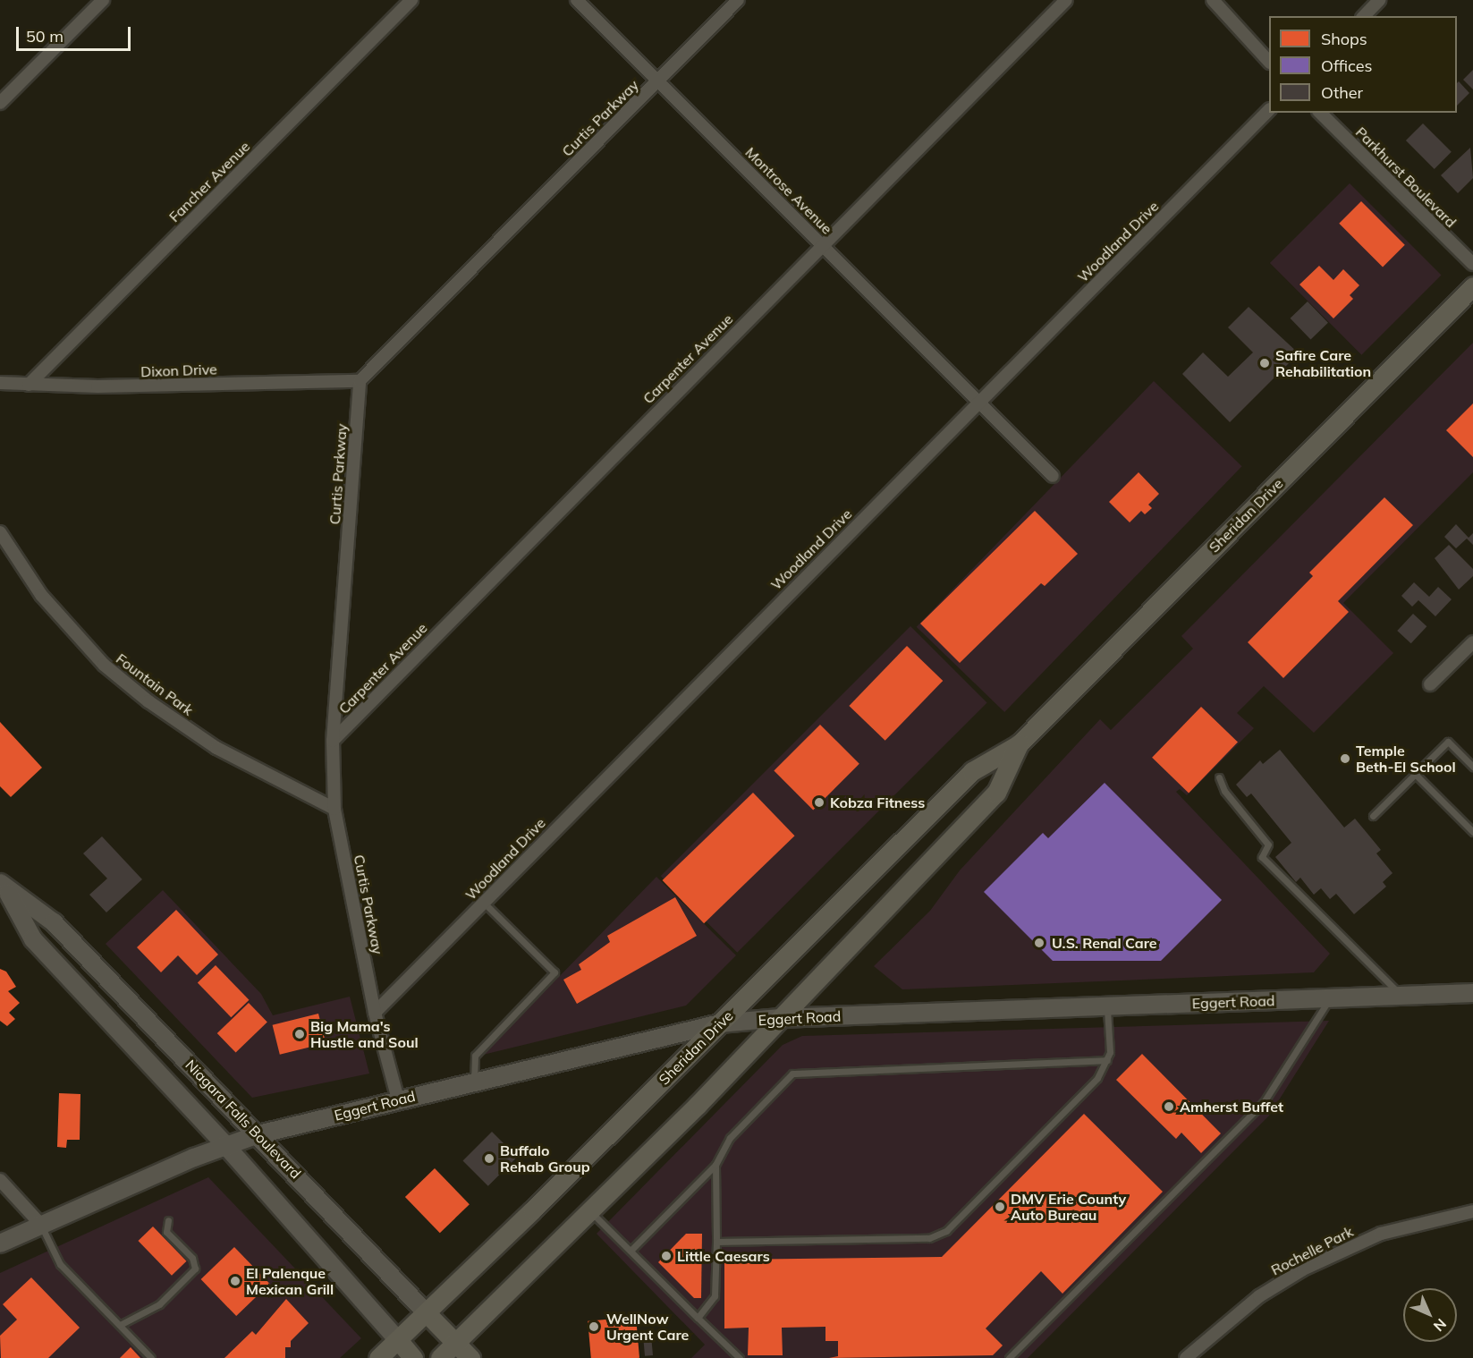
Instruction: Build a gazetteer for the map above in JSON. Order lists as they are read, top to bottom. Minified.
{"streets":{"main road":["Sheridan Drive","Eggert Road","Niagara Falls Boulevard"],"street":["Curtis Parkway","Parkhurst Boulevard","Fancher Avenue","Montrose Avenue","Woodland Drive","Carpenter Avenue","Dixon Drive","Fountain Park","Rochelle Park"]},"crossings":[["Curtis Parkway","Montrose Avenue"],["Curtis Parkway","Woodland Drive"],["Curtis Parkway","Carpenter Avenue"],["Curtis Parkway","Dixon Drive"],["Curtis Parkway","Fountain Park"],["Curtis Parkway","Eggert Road"],["Fancher Avenue","Dixon Drive"],["Montrose Avenue","Woodland Drive"],["Montrose Avenue","Carpenter Avenue"],["Sheridan Drive","Eggert Road"],["Sheridan Drive","Niagara Falls Boulevard"],["Eggert Road","Niagara Falls Boulevard"]],"places":["Safire Care Rehabilitation","Temple Beth-El School","Kobza Fitness","U.S. Renal Care","Big Mama's Hustle and Soul","Amherst Buffet","Buffalo Rehab Group","DMV Erie County Auto Bureau","Little Caesars","El Palenque Mexican Grill","WellNow Urgent Care"],"legend":["Shops","Offices","Other"],"scale_bar":"50 m","north":"bottom right"}
